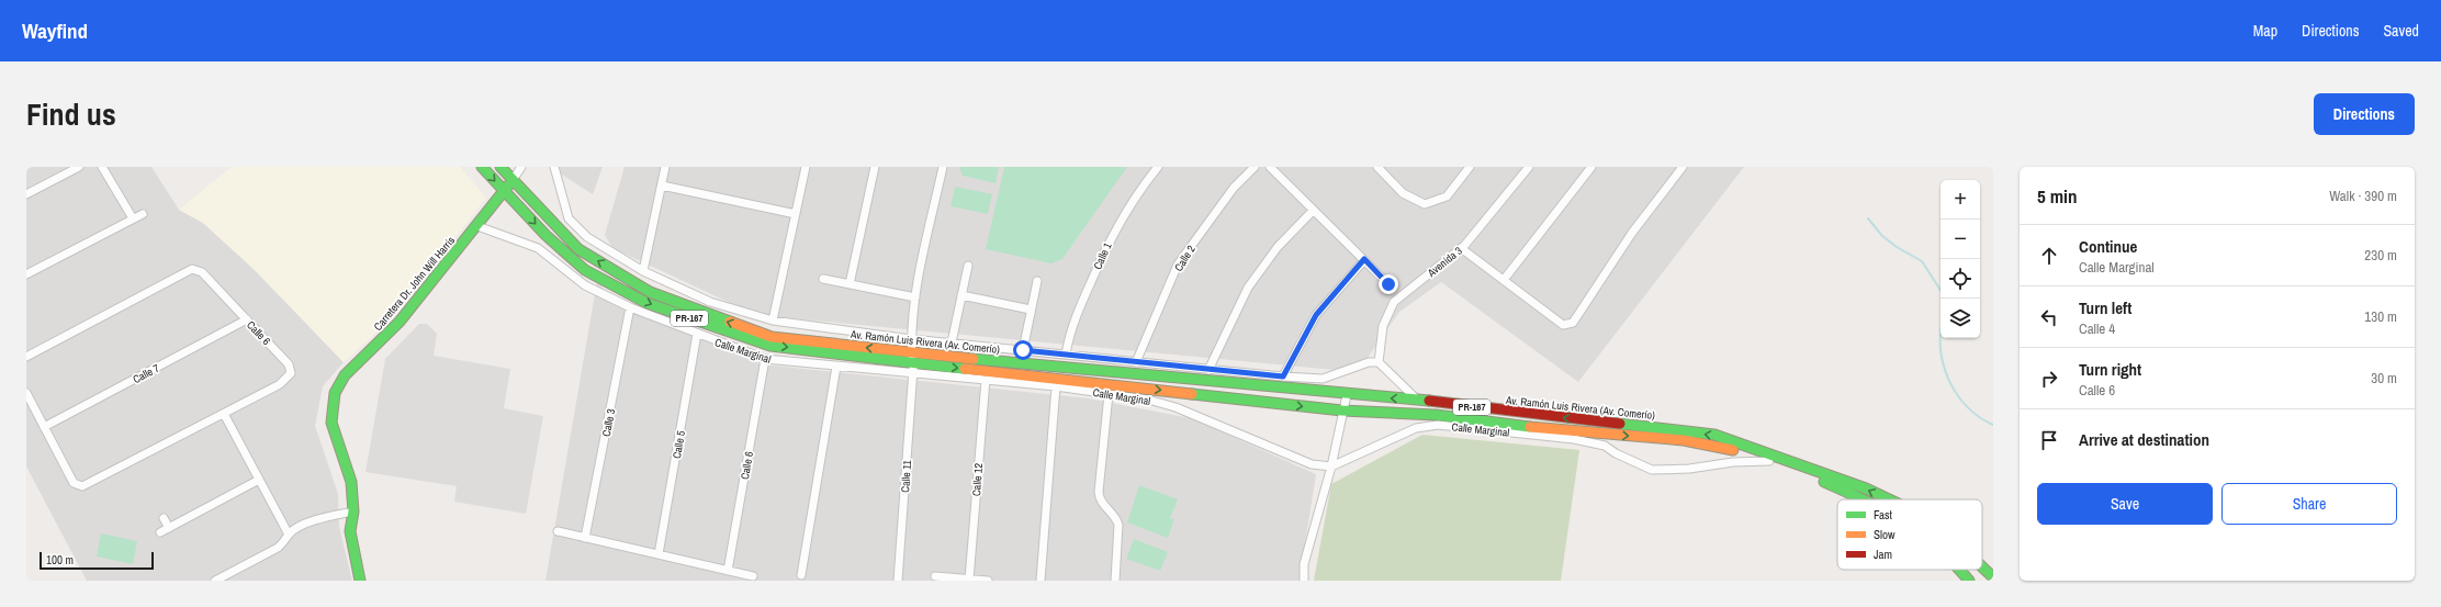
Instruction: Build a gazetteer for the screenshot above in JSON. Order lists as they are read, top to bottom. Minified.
{"streets":{"main road":["Carretera Dr. John Will Harris","PR-167","Av. Ramón Luis Rivera (Av. Comerío)"],"street":["Calle 1","Calle 2","Avenida 3","Calle 6","Calle Marginal","Calle 7","Calle 3","Calle 5","Calle 11","Calle 12"]},"crossings":[["Carretera Dr. John Will Harris","Av. Ramón Luis Rivera (Av. Comerío)"],["Carretera Dr. John Will Harris","Calle Marginal"],["Calle 6","Calle Marginal"],["Calle 6","Calle 7"],["Av. Ramón Luis Rivera (Av. Comerío)","Calle Marginal"],["Av. Ramón Luis Rivera (Av. Comerío)","Calle 11"],["Calle Marginal","Calle 3"],["Calle Marginal","Calle 5"],["Calle Marginal","Calle 11"],["Calle Marginal","Calle 12"]],"legend":["Fast","Slow","Jam"],"scale_bar":"100 m","page":{"header":"Wayfind","nav":["Map","Directions","Saved"],"title":"Find us","buttons":["Directions",["Save","Share"]],"heading":["5 min","Walk · 390 m"],"map_buttons":["+","−"],"list":[["Continue","Calle Marginal","230 m"],["Turn left","Calle 4","130 m"],["Turn right","Calle 6","30 m"],"Arrive at destination"],"scale":"100 m"}}
